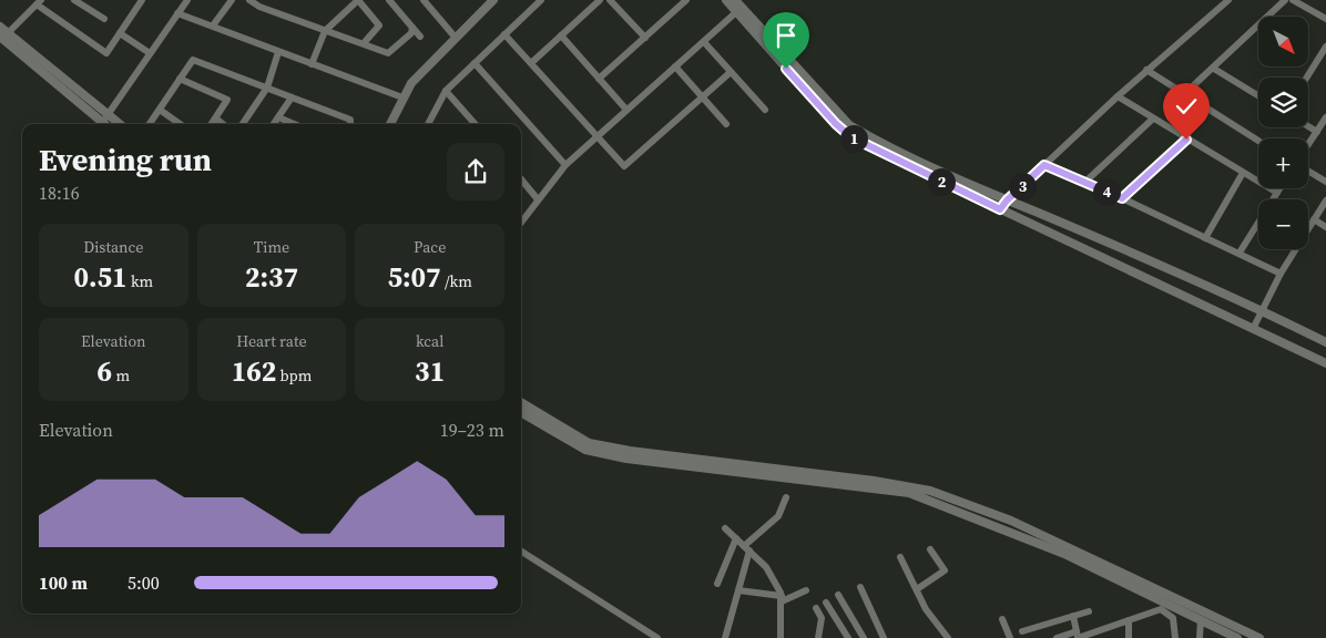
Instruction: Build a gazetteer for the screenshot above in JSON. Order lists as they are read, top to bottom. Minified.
{"north":"bottom right","page":{"map_buttons":["+","−"],"heading":["Evening run","18:16"],"pins":["1","2","3","4"],"stats":[["Distance","0.51 km"],["Time","2:37"],["Pace","5:07 /km"],["Elevation","6 m"],["Heart rate","162 bpm"],["kcal","31"]],"chart":["Elevation","19–23 m"],"list":[{"name":"100 m","note":"5:00"}]}}
